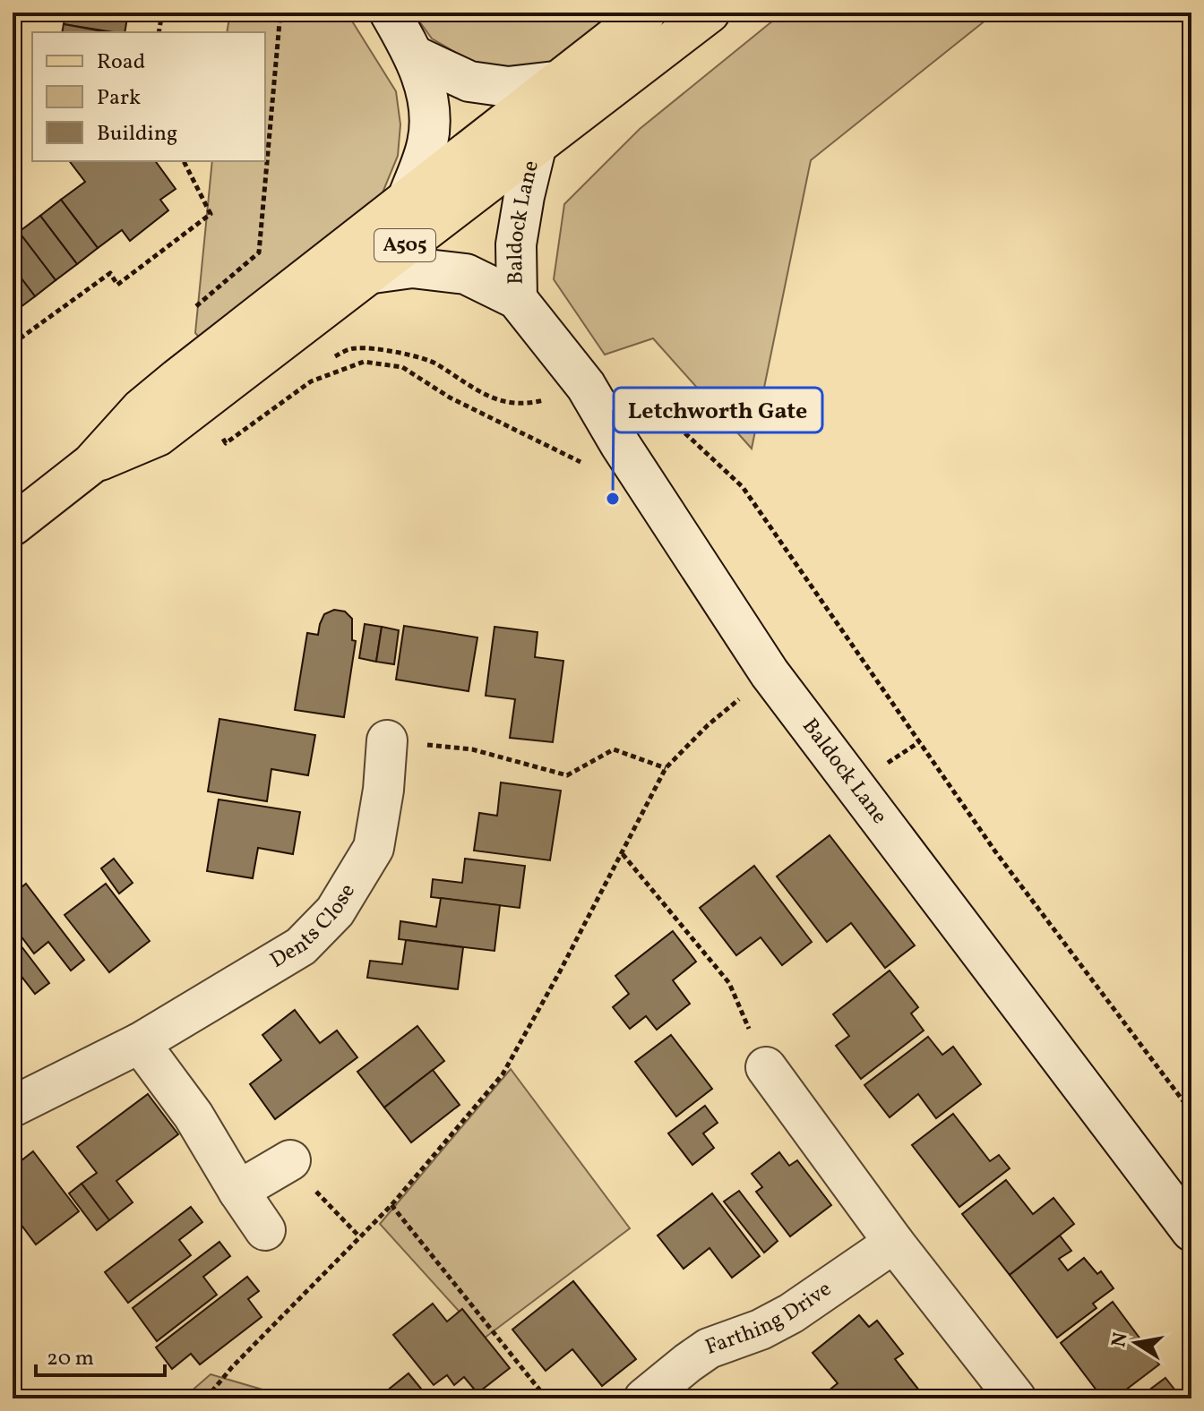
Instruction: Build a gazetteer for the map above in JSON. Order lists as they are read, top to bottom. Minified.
{"streets":{"main road":["A505"],"street":["Baldock Lane","Dents Close","Farthing Drive"]},"crossings":[["Baldock Lane","A505"]],"places":["Letchworth Gate"],"legend":["Road","Park","Building"],"scale_bar":"20 m","north":"left"}
